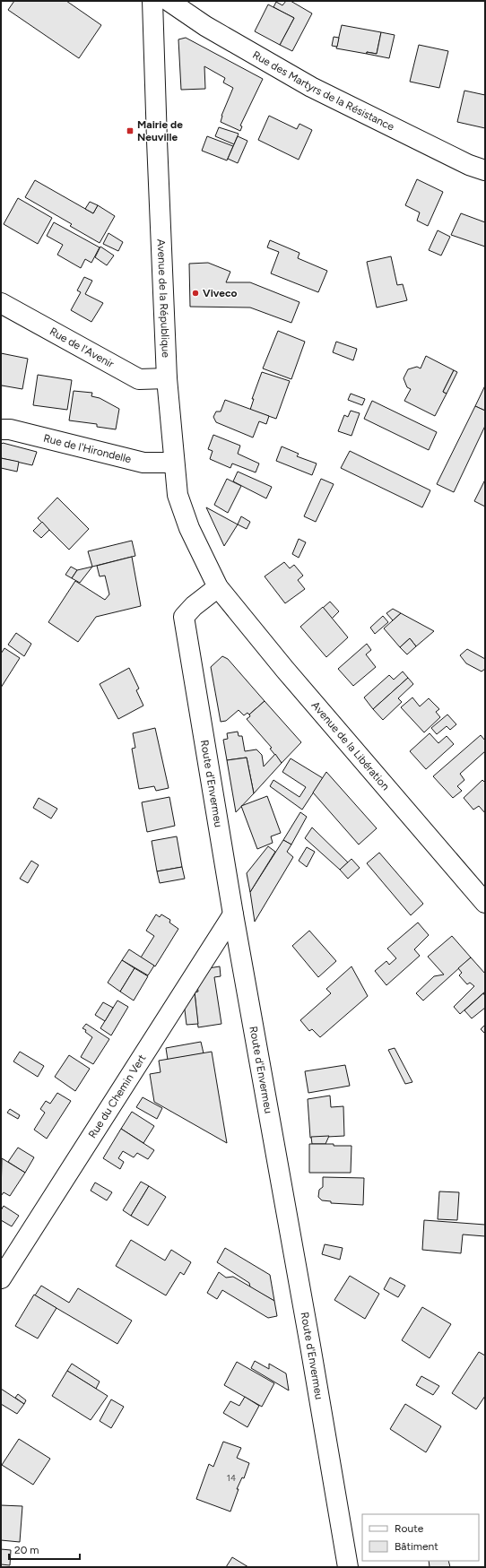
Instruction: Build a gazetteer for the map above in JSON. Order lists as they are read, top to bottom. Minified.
{"streets":{"street":["Rue des Martyrs de la Résistance","Avenue de la République","Rue de l'Avenir","Rue de l'Hirondelle","Avenue de la Libération","Route d'Envermeu","Rue du Chemin Vert"]},"crossings":[["Avenue de la République","Rue de l'Avenir"],["Avenue de la République","Rue de l'Hirondelle"],["Avenue de la République","Avenue de la Libération"],["Avenue de la République","Route d'Envermeu"],["Avenue de la Libération","Route d'Envermeu"],["Route d'Envermeu","Rue du Chemin Vert"]],"places":{"transit":["Mairie de Neuville"],"other":["Viveco"]},"house_numbers":["14"],"legend":["Route","Bâtiment"],"scale_bar":"20 m"}
